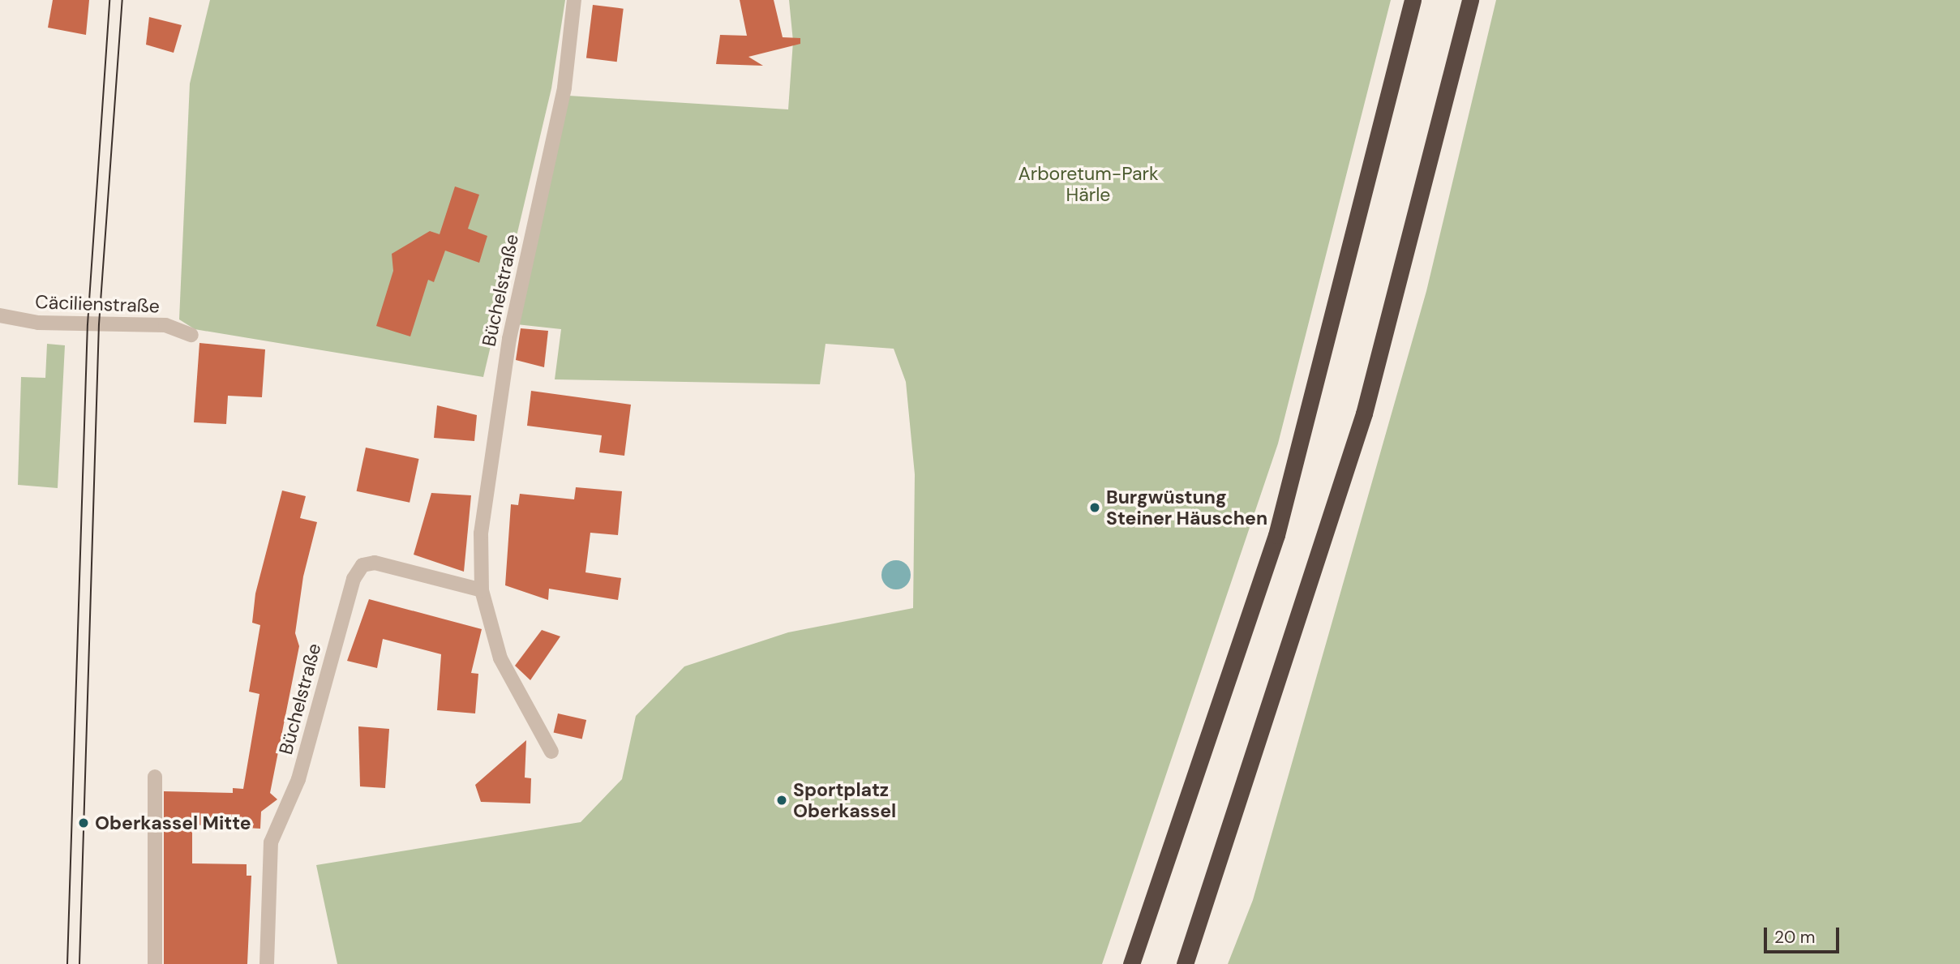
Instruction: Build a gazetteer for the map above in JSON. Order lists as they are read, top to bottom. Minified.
{"streets":{"street":["Büchelstraße","Cäcilienstraße"]},"parks":["Arboretum-Park Härle"],"places":["Burgwüstung Steiner Häuschen","Sportplatz Oberkassel","Oberkassel Mitte"],"scale_bar":"20 m"}
